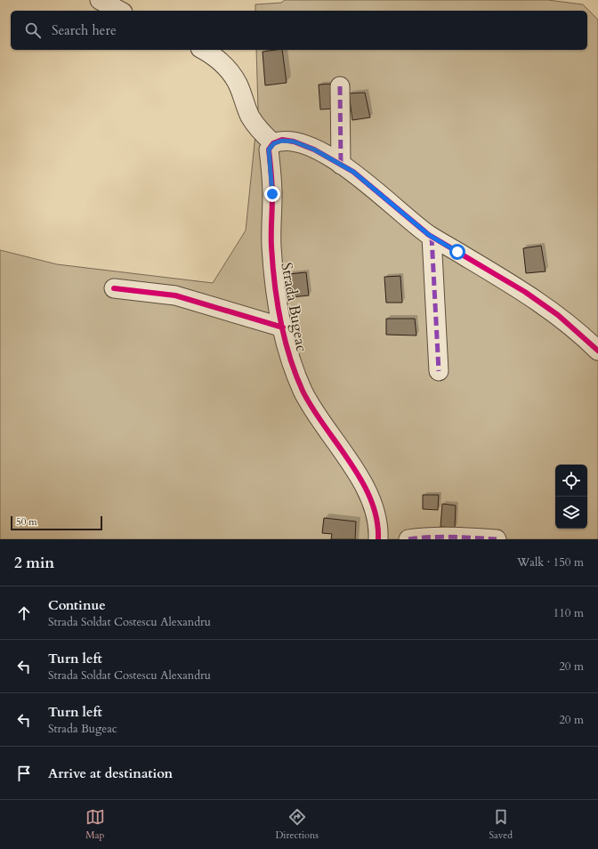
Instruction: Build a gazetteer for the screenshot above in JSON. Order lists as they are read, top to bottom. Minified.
{"streets":{"street":["Strada Bugeac"]},"scale_bar":"50 m","page":{"search":"Search here","scale":"50 m","heading":["2 min","Walk · 150 m"],"list":[["Continue","Strada Soldat Costescu Alexandru","110 m"],["Turn left","Strada Soldat Costescu Alexandru","20 m"],["Turn left","Strada Bugeac","20 m"],"Arrive at destination"],"nav":["Map","Directions","Saved"]}}
